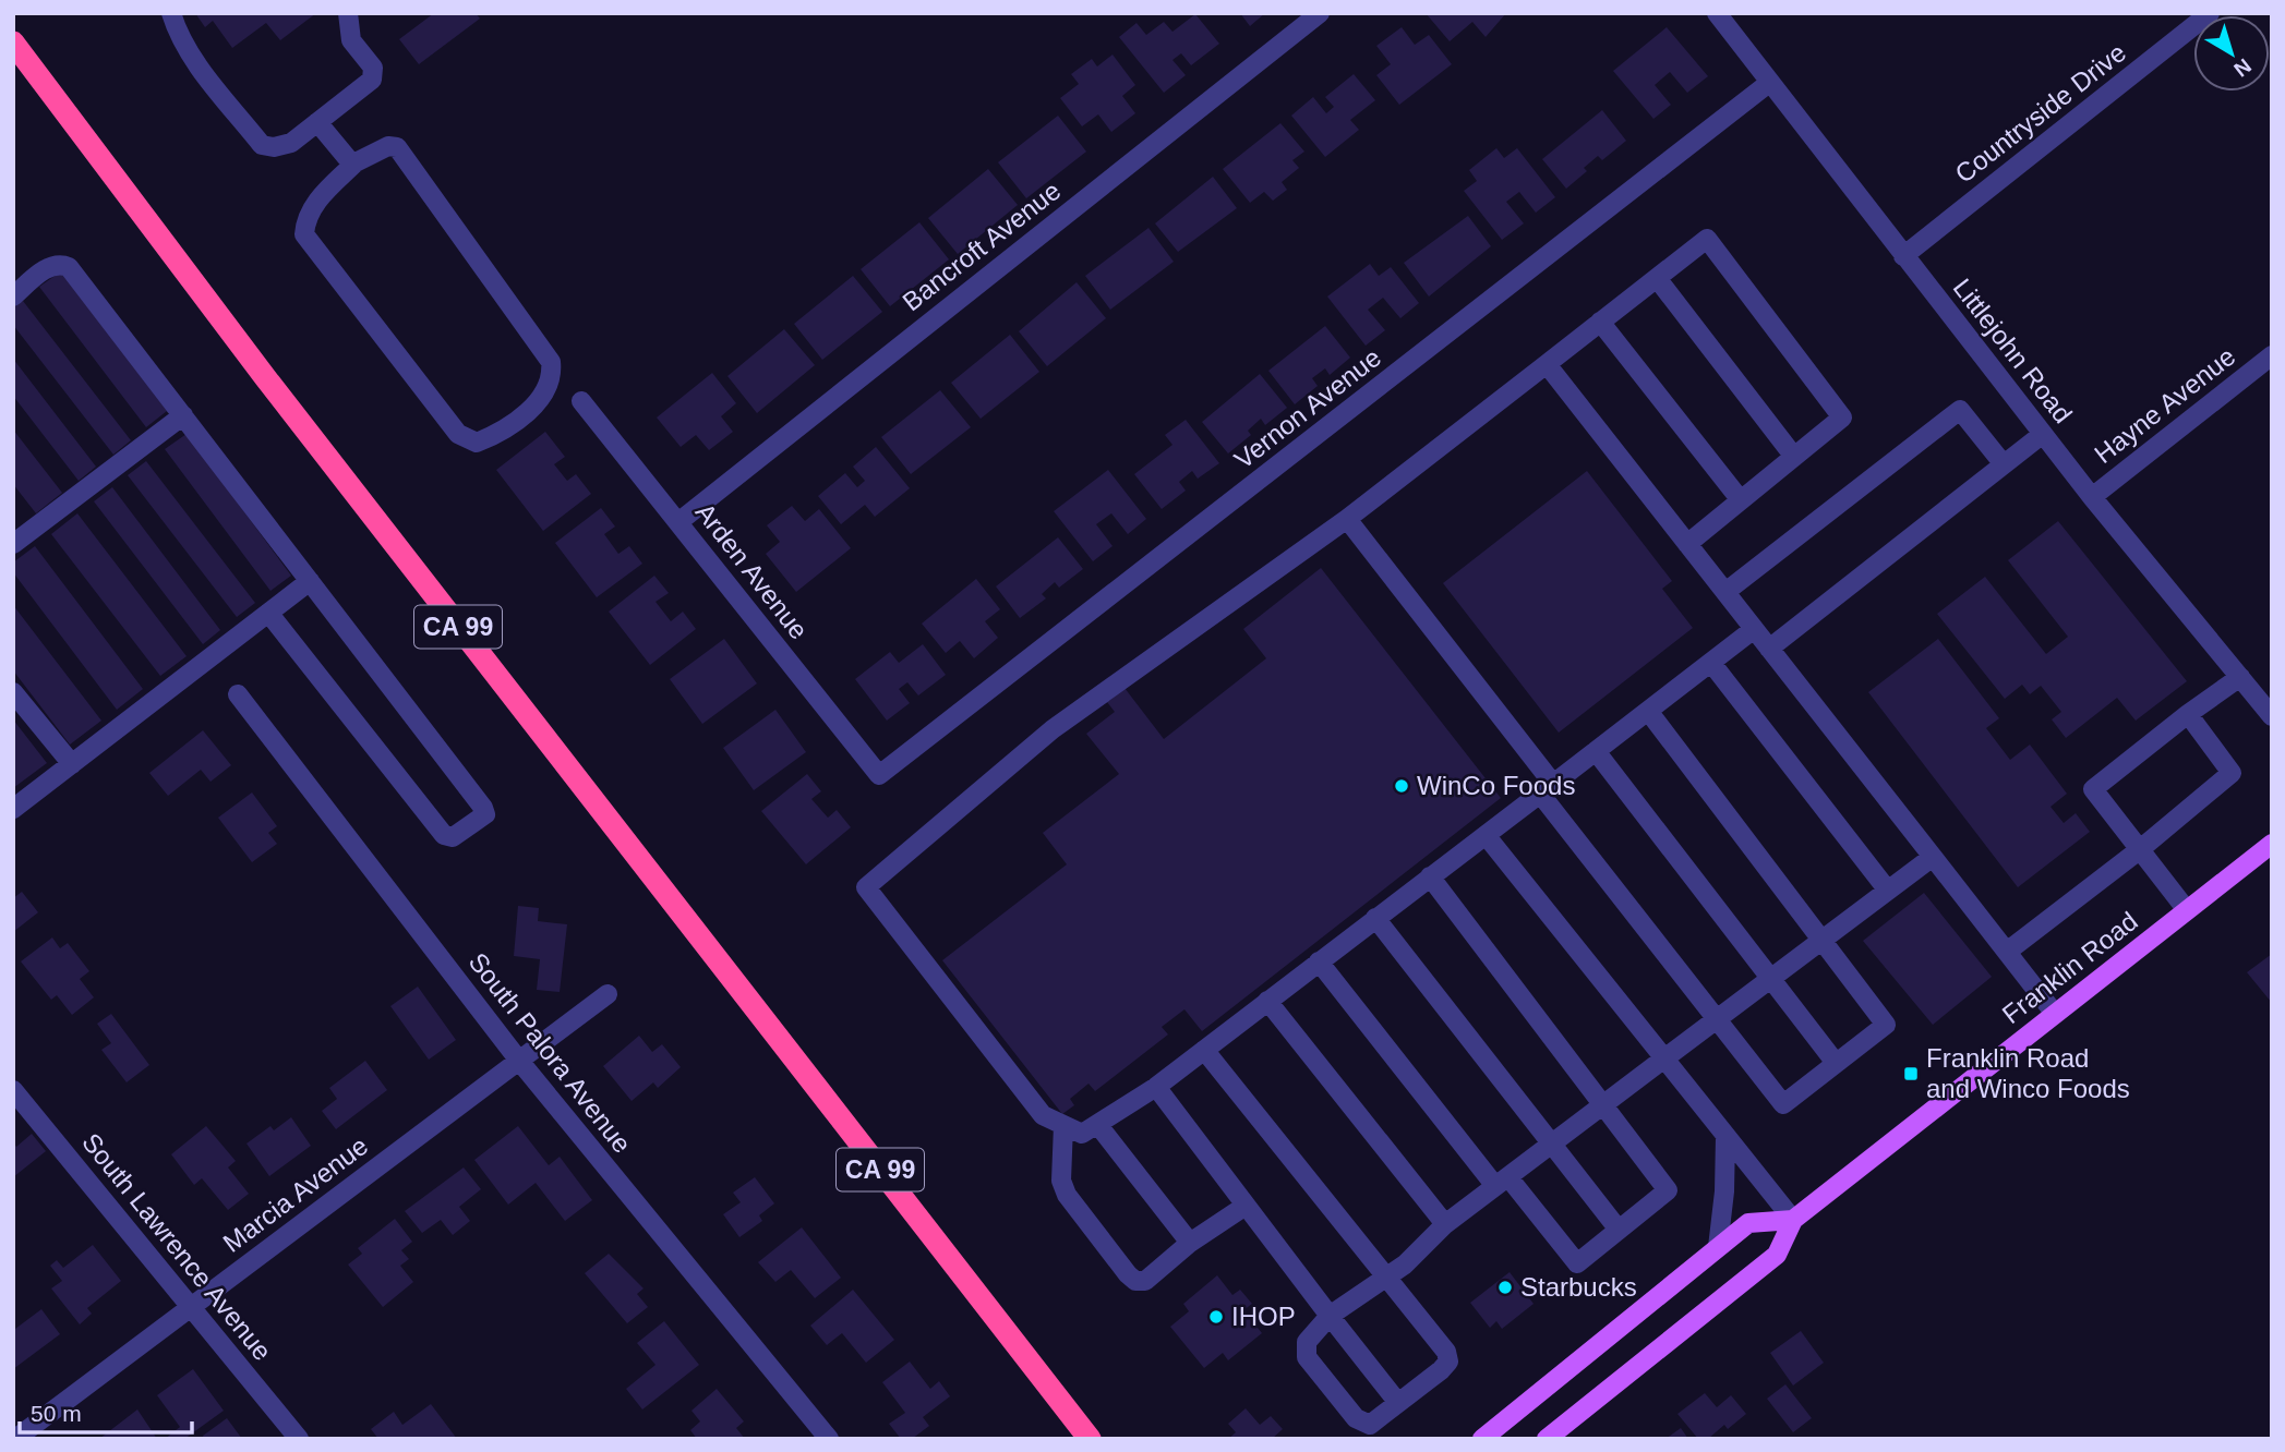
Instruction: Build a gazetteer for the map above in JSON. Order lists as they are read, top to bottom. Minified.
{"streets":{"highway":["CA 99"],"main road":["Franklin Road"],"street":["Countryside Drive","Bancroft Avenue","Littlejohn Road","Hayne Avenue","Vernon Avenue","Arden Avenue","South Palora Avenue","Marcia Avenue","South Lawrence Avenue"]},"crossings":[["Countryside Drive","Littlejohn Road"],["Bancroft Avenue","Arden Avenue"],["Littlejohn Road","Hayne Avenue"],["Littlejohn Road","Vernon Avenue"],["Vernon Avenue","Arden Avenue"],["South Palora Avenue","Marcia Avenue"],["Marcia Avenue","South Lawrence Avenue"]],"places":{"other":["WinCo Foods","Starbucks","IHOP"],"transit":["Franklin Road and Winco Foods"]},"scale_bar":"50 m","north":"bottom right"}
